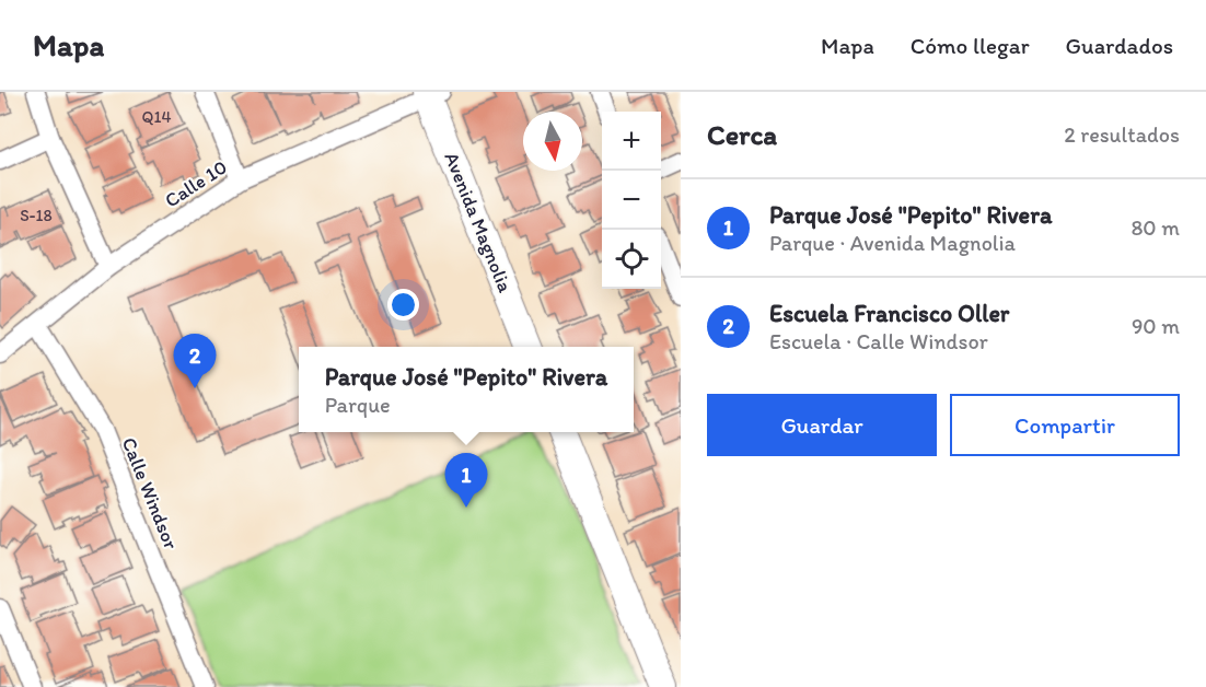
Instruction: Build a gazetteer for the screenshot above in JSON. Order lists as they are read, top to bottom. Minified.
{"streets":{"street":["Calle 10","Avenida Magnolia","Calle Windsor"]},"crossings":[["Calle 10","Avenida Magnolia"],["Calle 10","Calle Windsor"]],"house_numbers":["Q14","S-18"],"north":"bottom","page":{"header":"Mapa","nav":["Mapa","Cómo llegar","Guardados"],"heading":["Cerca","2 resultados"],"map_buttons":["+","−"],"list":[{"mark":"1","name":"Parque José \"Pepito\" Rivera","note":"Parque · Avenida Magnolia","value":"80 m"},{"mark":"2","name":"Escuela Francisco Oller","note":"Escuela · Calle Windsor","value":"90 m"}],"pins":["2","1"],"popup":["Parque José \"Pepito\" Rivera","Parque"],"buttons":["Guardar","Compartir"]}}
